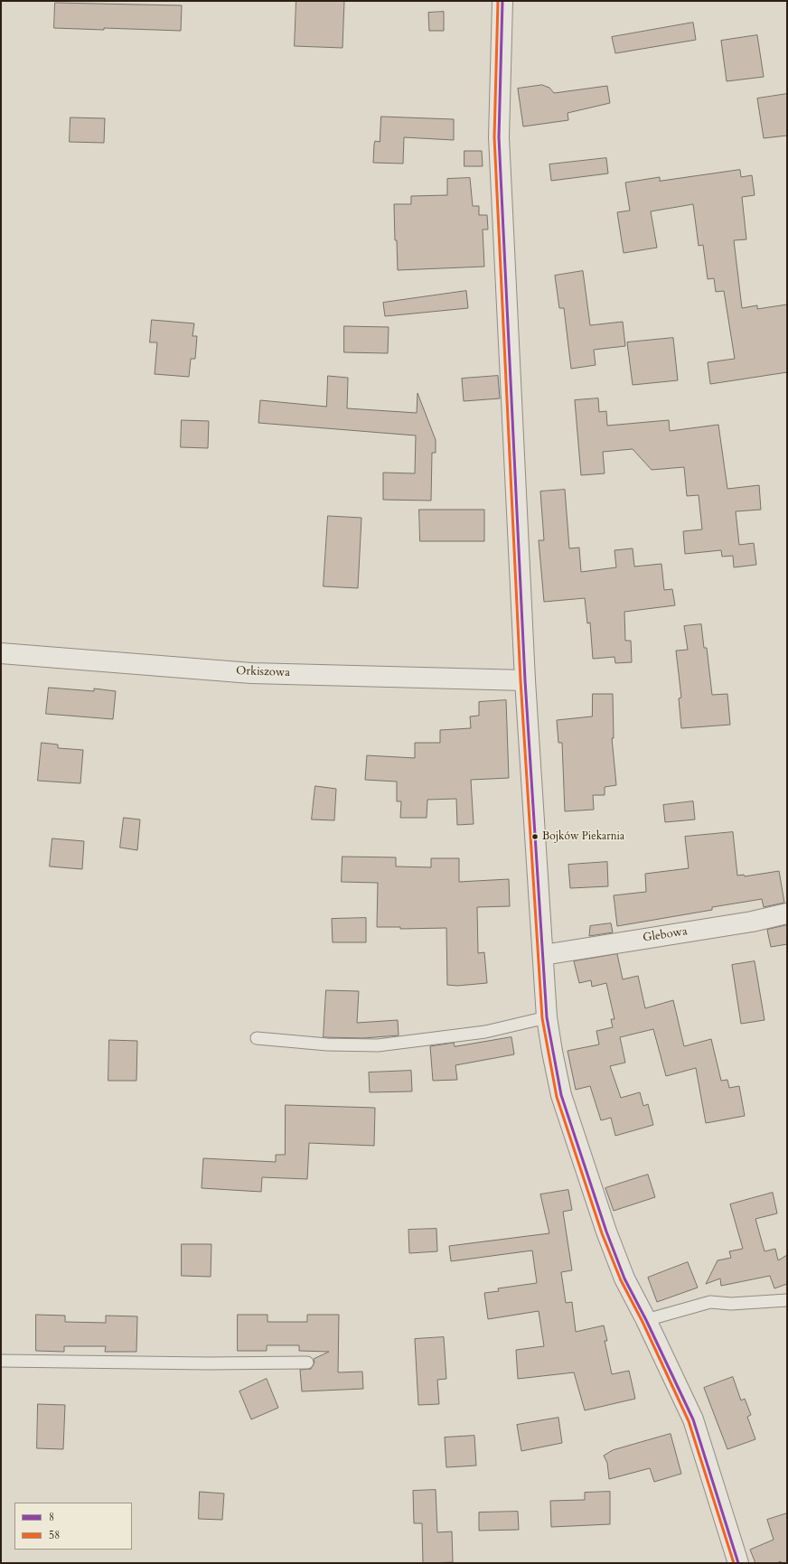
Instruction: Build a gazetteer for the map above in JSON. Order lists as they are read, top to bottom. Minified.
{"streets":{"street":["Orkiszowa","Glebowa"]},"places":["Bojków Piekarnia"],"lines":["transit line 8","transit line 58"],"legend":["8","58"]}
